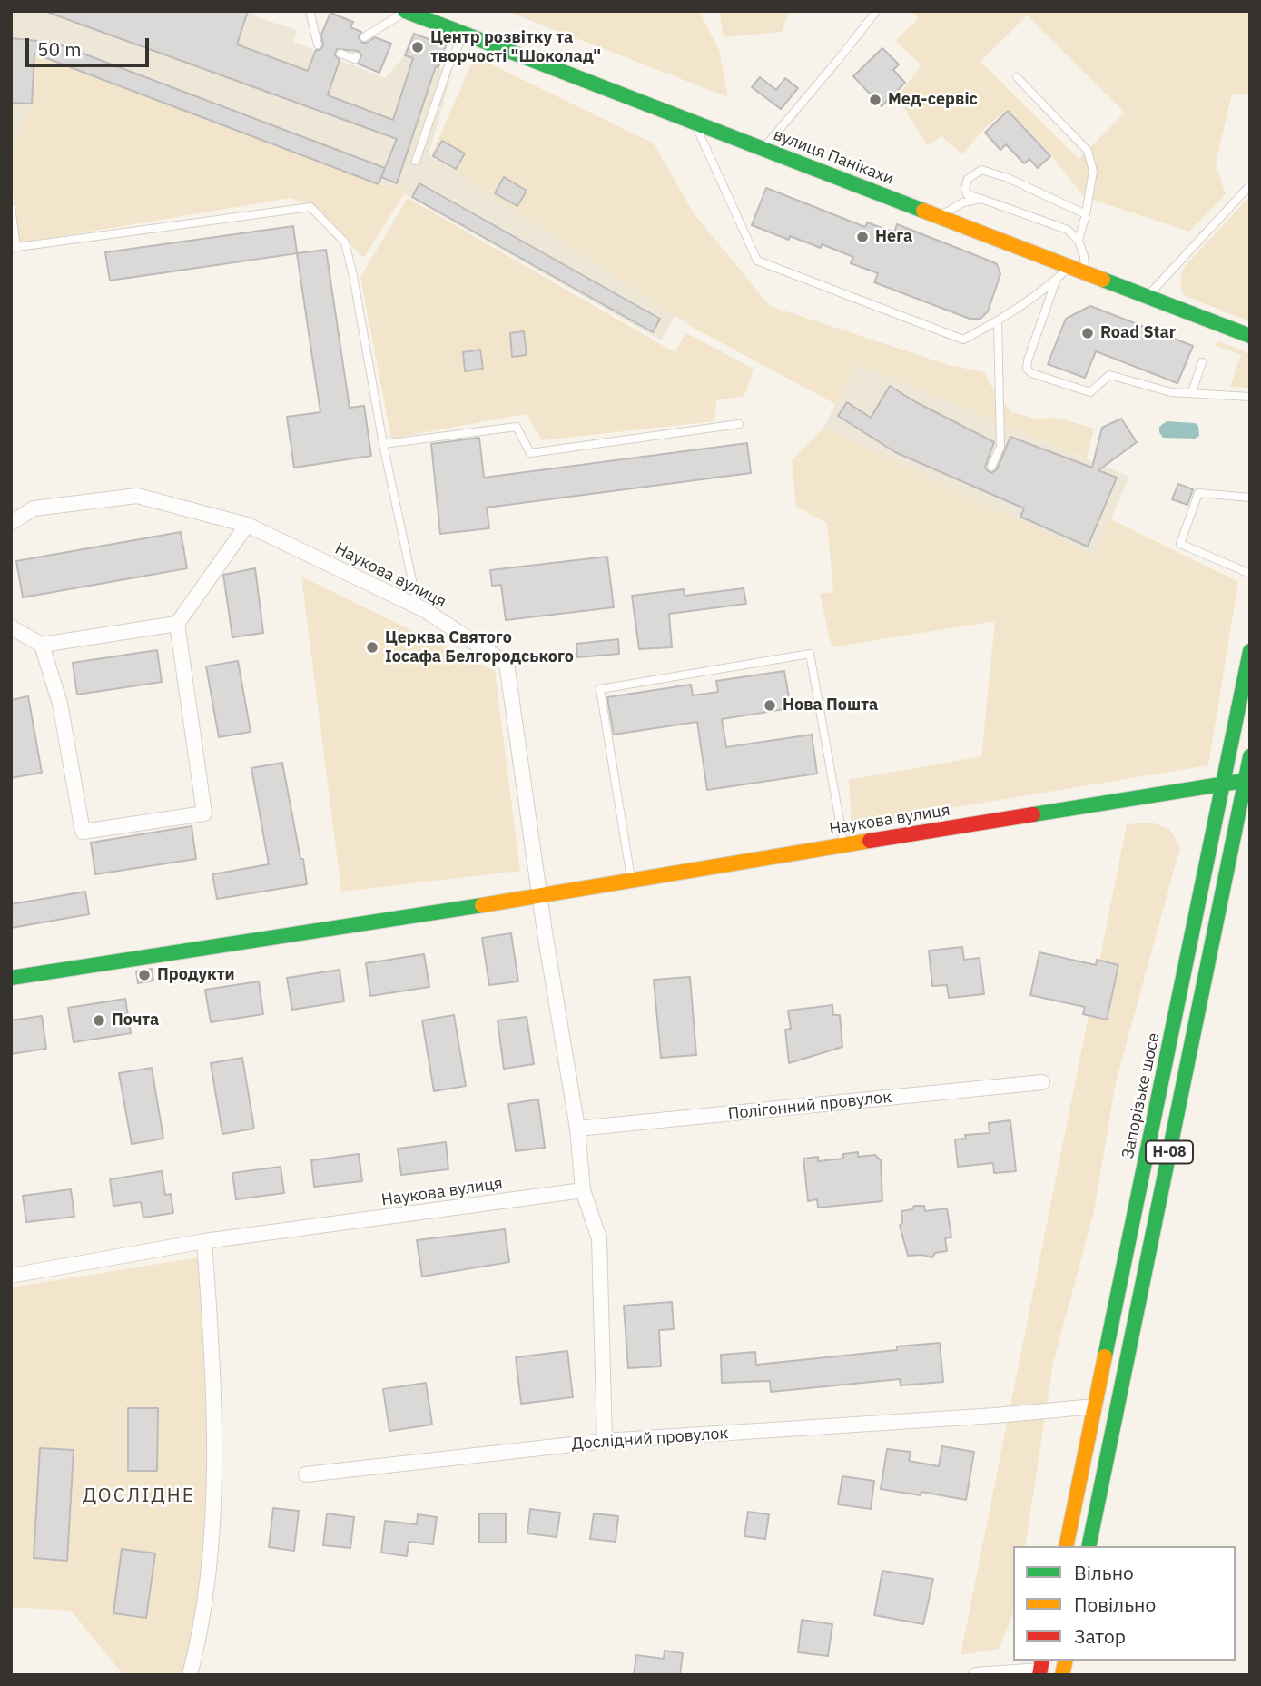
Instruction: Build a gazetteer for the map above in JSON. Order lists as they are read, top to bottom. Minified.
{"streets":{"street":["вулиця Панікахи","Наукова вулиця","Запорізьке шосе","Полігонний провулок","Н-08","Дослідний провулок"]},"crossings":[["Наукова вулиця","Запорізьке шосе"],["Наукова вулиця","Полігонний провулок"],["Наукова вулиця","Н-08"],["Запорізьке шосе","Дослідний провулок"]],"districts":["ДОСЛІДНЕ"],"places":["Центр розвітку та творчості \"Шоколад\"","Мед-сервіс","Нега","Road Star","Церква Святого Іосафа Белгородського","Нова Пошта","Продукти","Почта"],"legend":["Вільно","Повільно","Затор"],"scale_bar":"50 m"}
